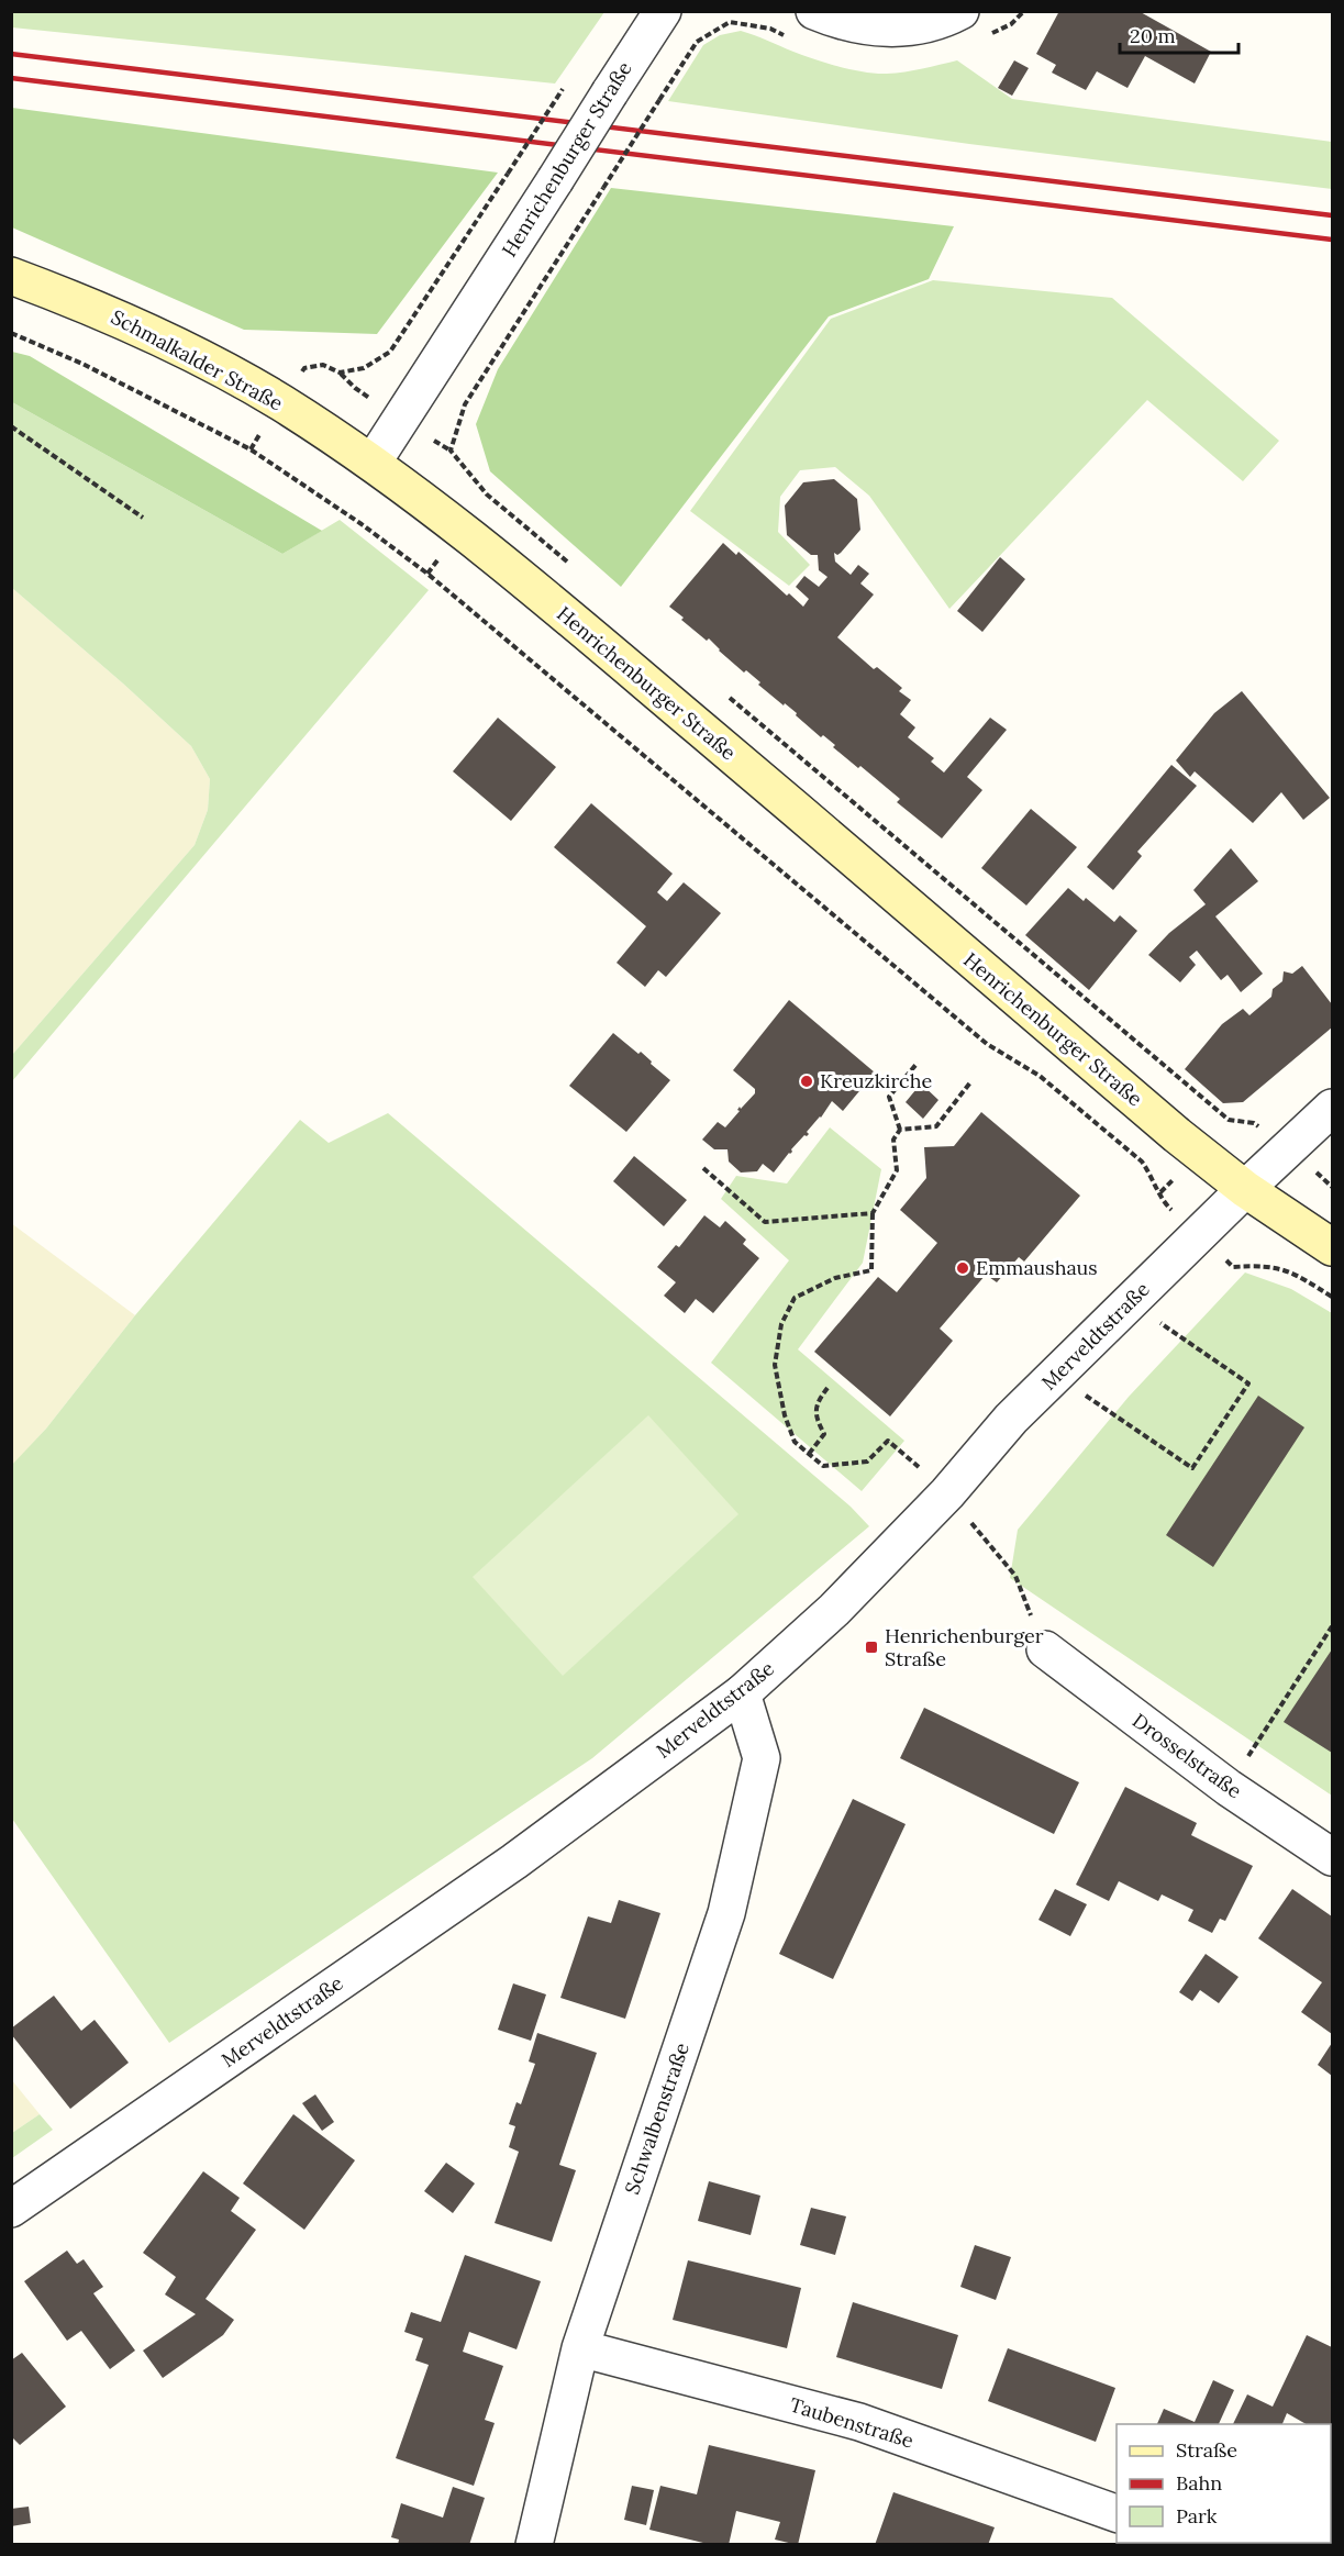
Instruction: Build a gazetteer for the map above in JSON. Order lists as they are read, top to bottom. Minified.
{"streets":{"main road":["Henrichenburger Straße","Schmalkalder Straße"],"street":["Merveldtstraße","Drosselstraße","Schwalbenstraße","Taubenstraße"]},"crossings":[["Henrichenburger Straße","Schmalkalder Straße"],["Henrichenburger Straße","Merveldtstraße"],["Merveldtstraße","Schwalbenstraße"],["Schwalbenstraße","Taubenstraße"]],"places":{"other":["Kreuzkirche","Emmaushaus"],"transit":["Henrichenburger Straße"]},"legend":["Straße","Bahn","Park"],"scale_bar":"20 m"}
